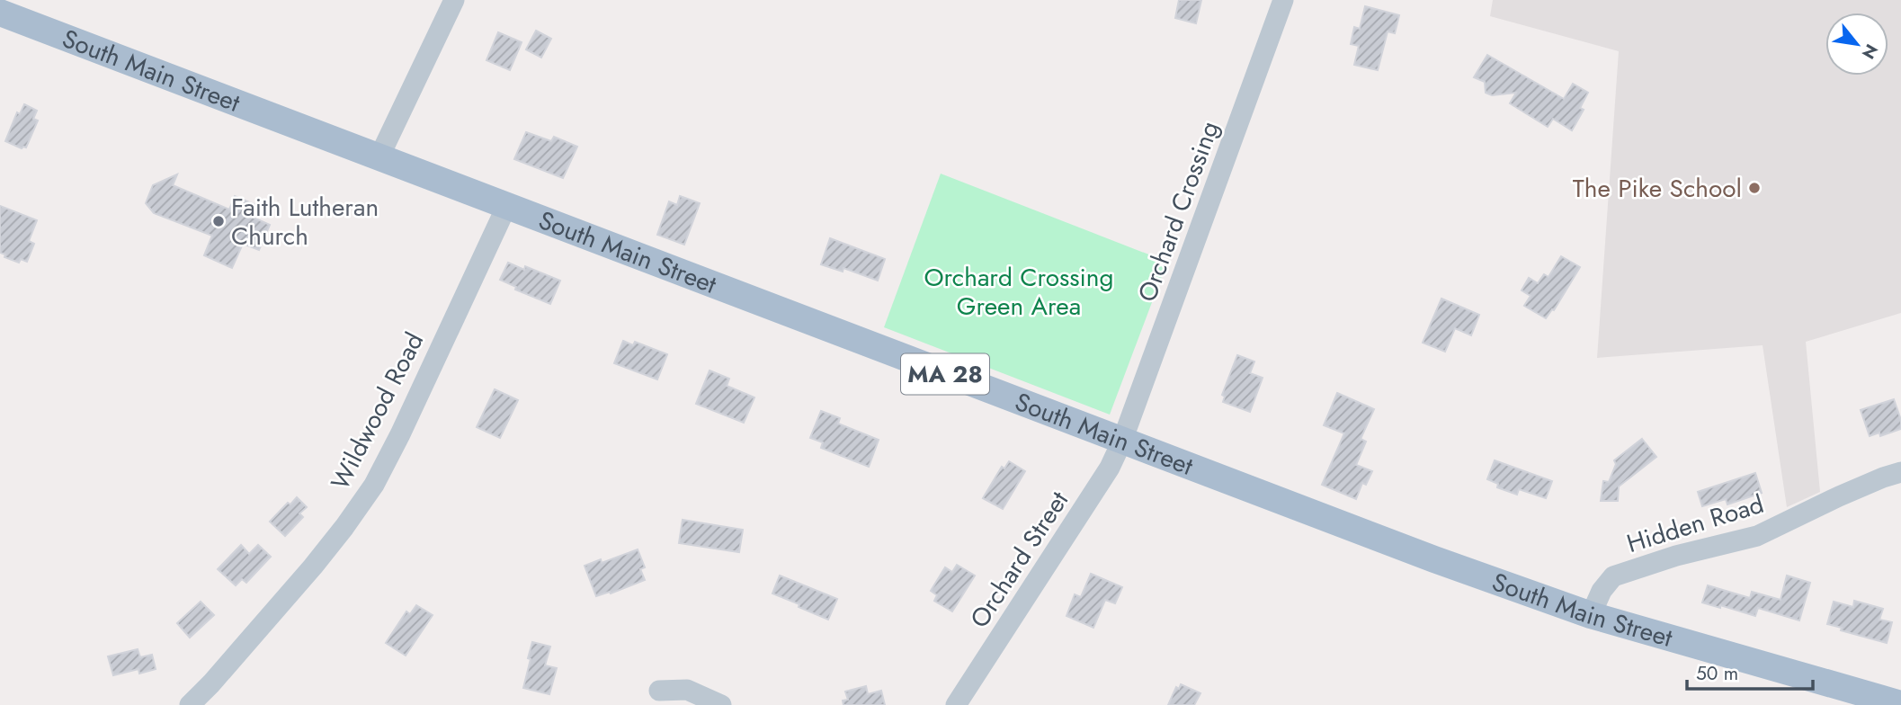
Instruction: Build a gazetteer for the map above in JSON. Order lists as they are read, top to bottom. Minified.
{"streets":{"main road":["South Main Street","MA 28"],"street":["Orchard Crossing","Wildwood Road","Hidden Road","Orchard Street"]},"crossings":[["South Main Street","Orchard Crossing"],["South Main Street","Wildwood Road"],["South Main Street","Hidden Road"],["South Main Street","Orchard Street"],["Orchard Crossing","Orchard Street"]],"parks":["Orchard Crossing Green Area"],"places":["The Pike School","Faith Lutheran Church"],"scale_bar":"50 m","north":"bottom right"}
